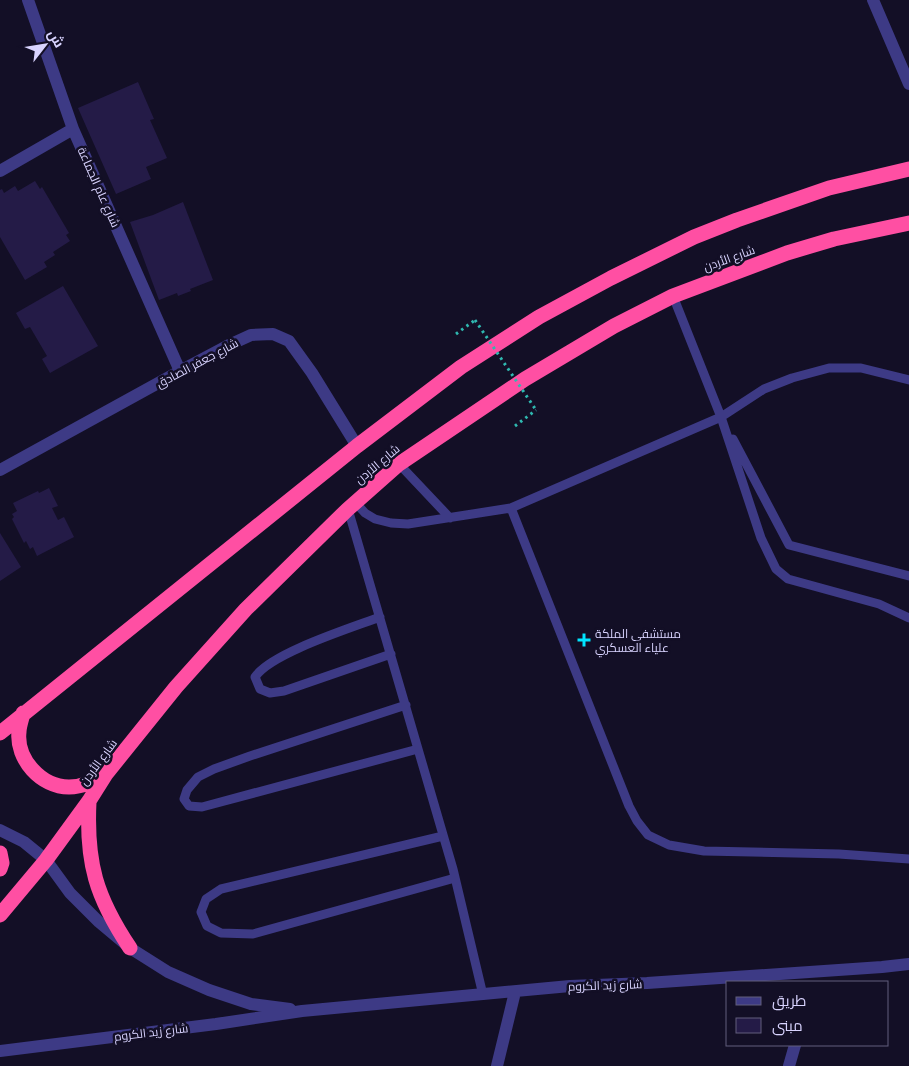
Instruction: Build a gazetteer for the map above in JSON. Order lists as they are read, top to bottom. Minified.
{"streets":{"highway":["شارع الأردن"],"street":["شارع عام الجماعة","شارع جعفر الصادق","شارع زيد الكروم"]},"crossings":[["شارع عام الجماعة","شارع جعفر الصادق"],["شارع الأردن","شارع جعفر الصادق"],["شارع الأردن","شارع زيد الكروم"]],"places":{"health":["مستشفى الملكة علياء العسكري"]},"legend":["طريق","مبنى"],"north":"top right"}
